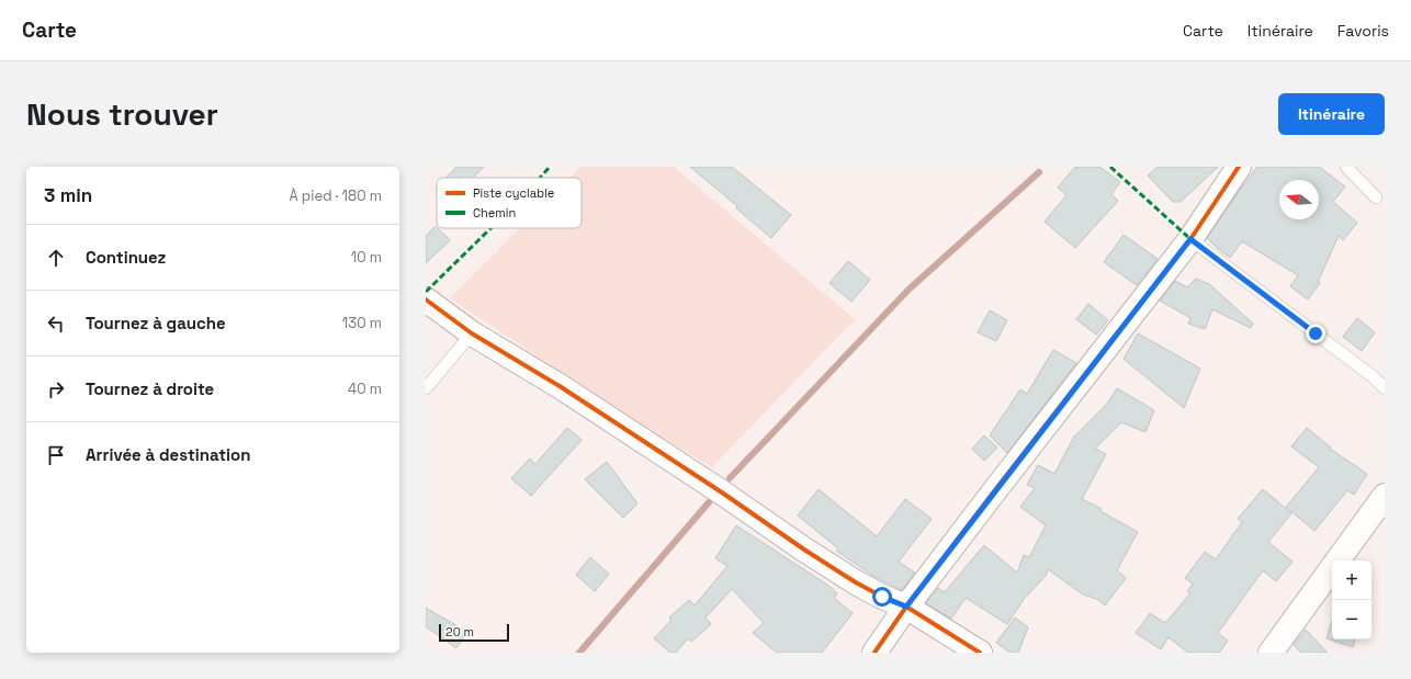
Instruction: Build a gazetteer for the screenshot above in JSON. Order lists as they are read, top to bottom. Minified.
{"legend":["Piste cyclable","Chemin"],"scale_bar":"20 m","north":"left","page":{"header":"Carte","nav":["Carte","Itinéraire","Favoris"],"buttons":"Itinéraire","title":"Nous trouver","heading":["3 min","À pied · 180 m"],"list":[["Continuez","10 m"],["Tournez à gauche","130 m"],["Tournez à droite","40 m"],"Arrivée à destination"],"map_buttons":["+","−"],"scale":"20 m"}}
